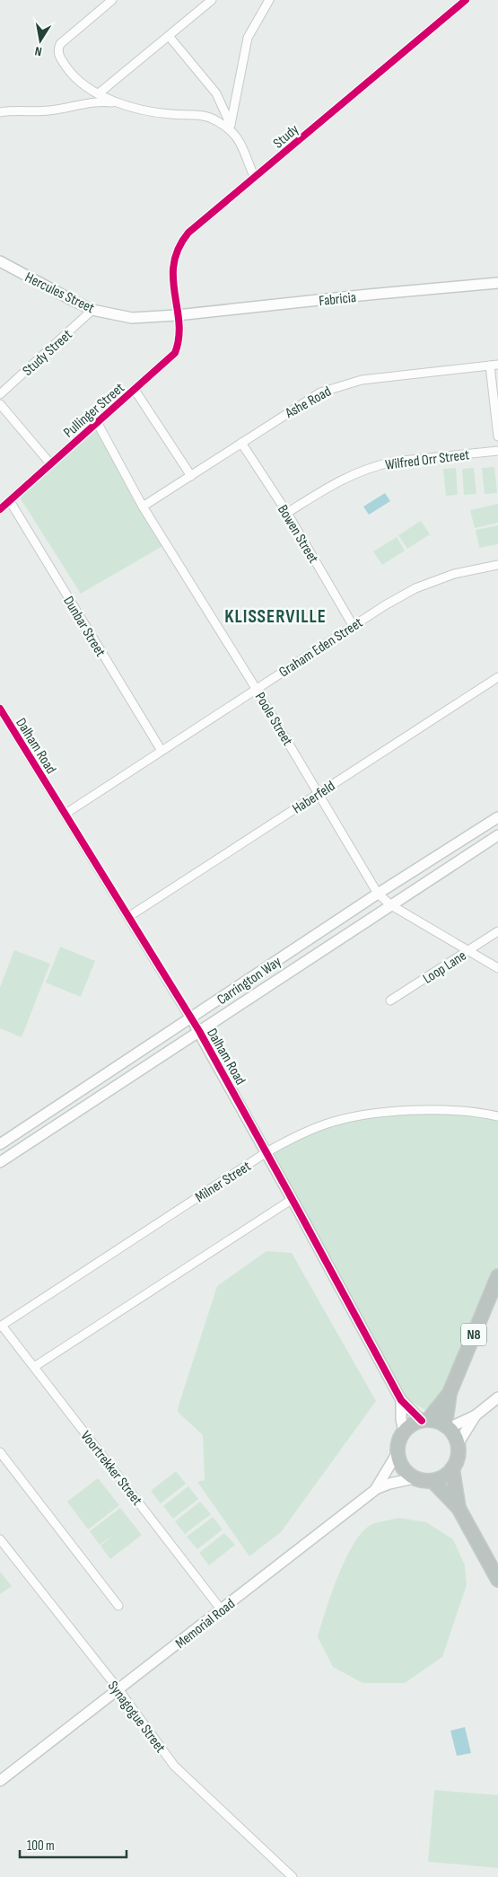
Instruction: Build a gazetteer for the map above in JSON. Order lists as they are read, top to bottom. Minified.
{"streets":{"highway":["N8"],"street":["Study","Hercules Street","Fabricia","Study Street","Ashe Road","Pullinger Street","Wilfred Orr Street","Bowen Street","Dunbar Street","Graham Eden Street","Poole Street","Dalham Road","Haberfeld","Loop Lane","Carrington Way","Milner Street","Voortrekker Street","Memorial Road","Synagogue Street"]},"crossings":[["Study","Hercules Street"],["Study","Fabricia"],["Study","Pullinger Street"],["Hercules Street","Fabricia"],["Hercules Street","Study Street"],["Hercules Street","Pullinger Street"],["Fabricia","Pullinger Street"],["Ashe Road","Bowen Street"],["Ashe Road","Poole Street"],["Pullinger Street","Dunbar Street"],["Pullinger Street","Poole Street"],["Wilfred Orr Street","Bowen Street"],["Bowen Street","Graham Eden Street"],["Dunbar Street","Graham Eden Street"],["Graham Eden Street","Poole Street"],["Graham Eden Street","Dalham Road"],["Poole Street","Haberfeld"],["Poole Street","Loop Lane"],["Poole Street","Carrington Way"],["Dalham Road","Haberfeld"],["Dalham Road","Carrington Way"],["Dalham Road","Milner Street"],["Dalham Road","N8"],["Dalham Road","Memorial Road"],["Milner Street","Voortrekker Street"],["N8","Memorial Road"],["Voortrekker Street","Memorial Road"],["Memorial Road","Synagogue Street"]],"districts":["KLISSERVILLE"],"scale_bar":"100 m","north":"bottom"}
